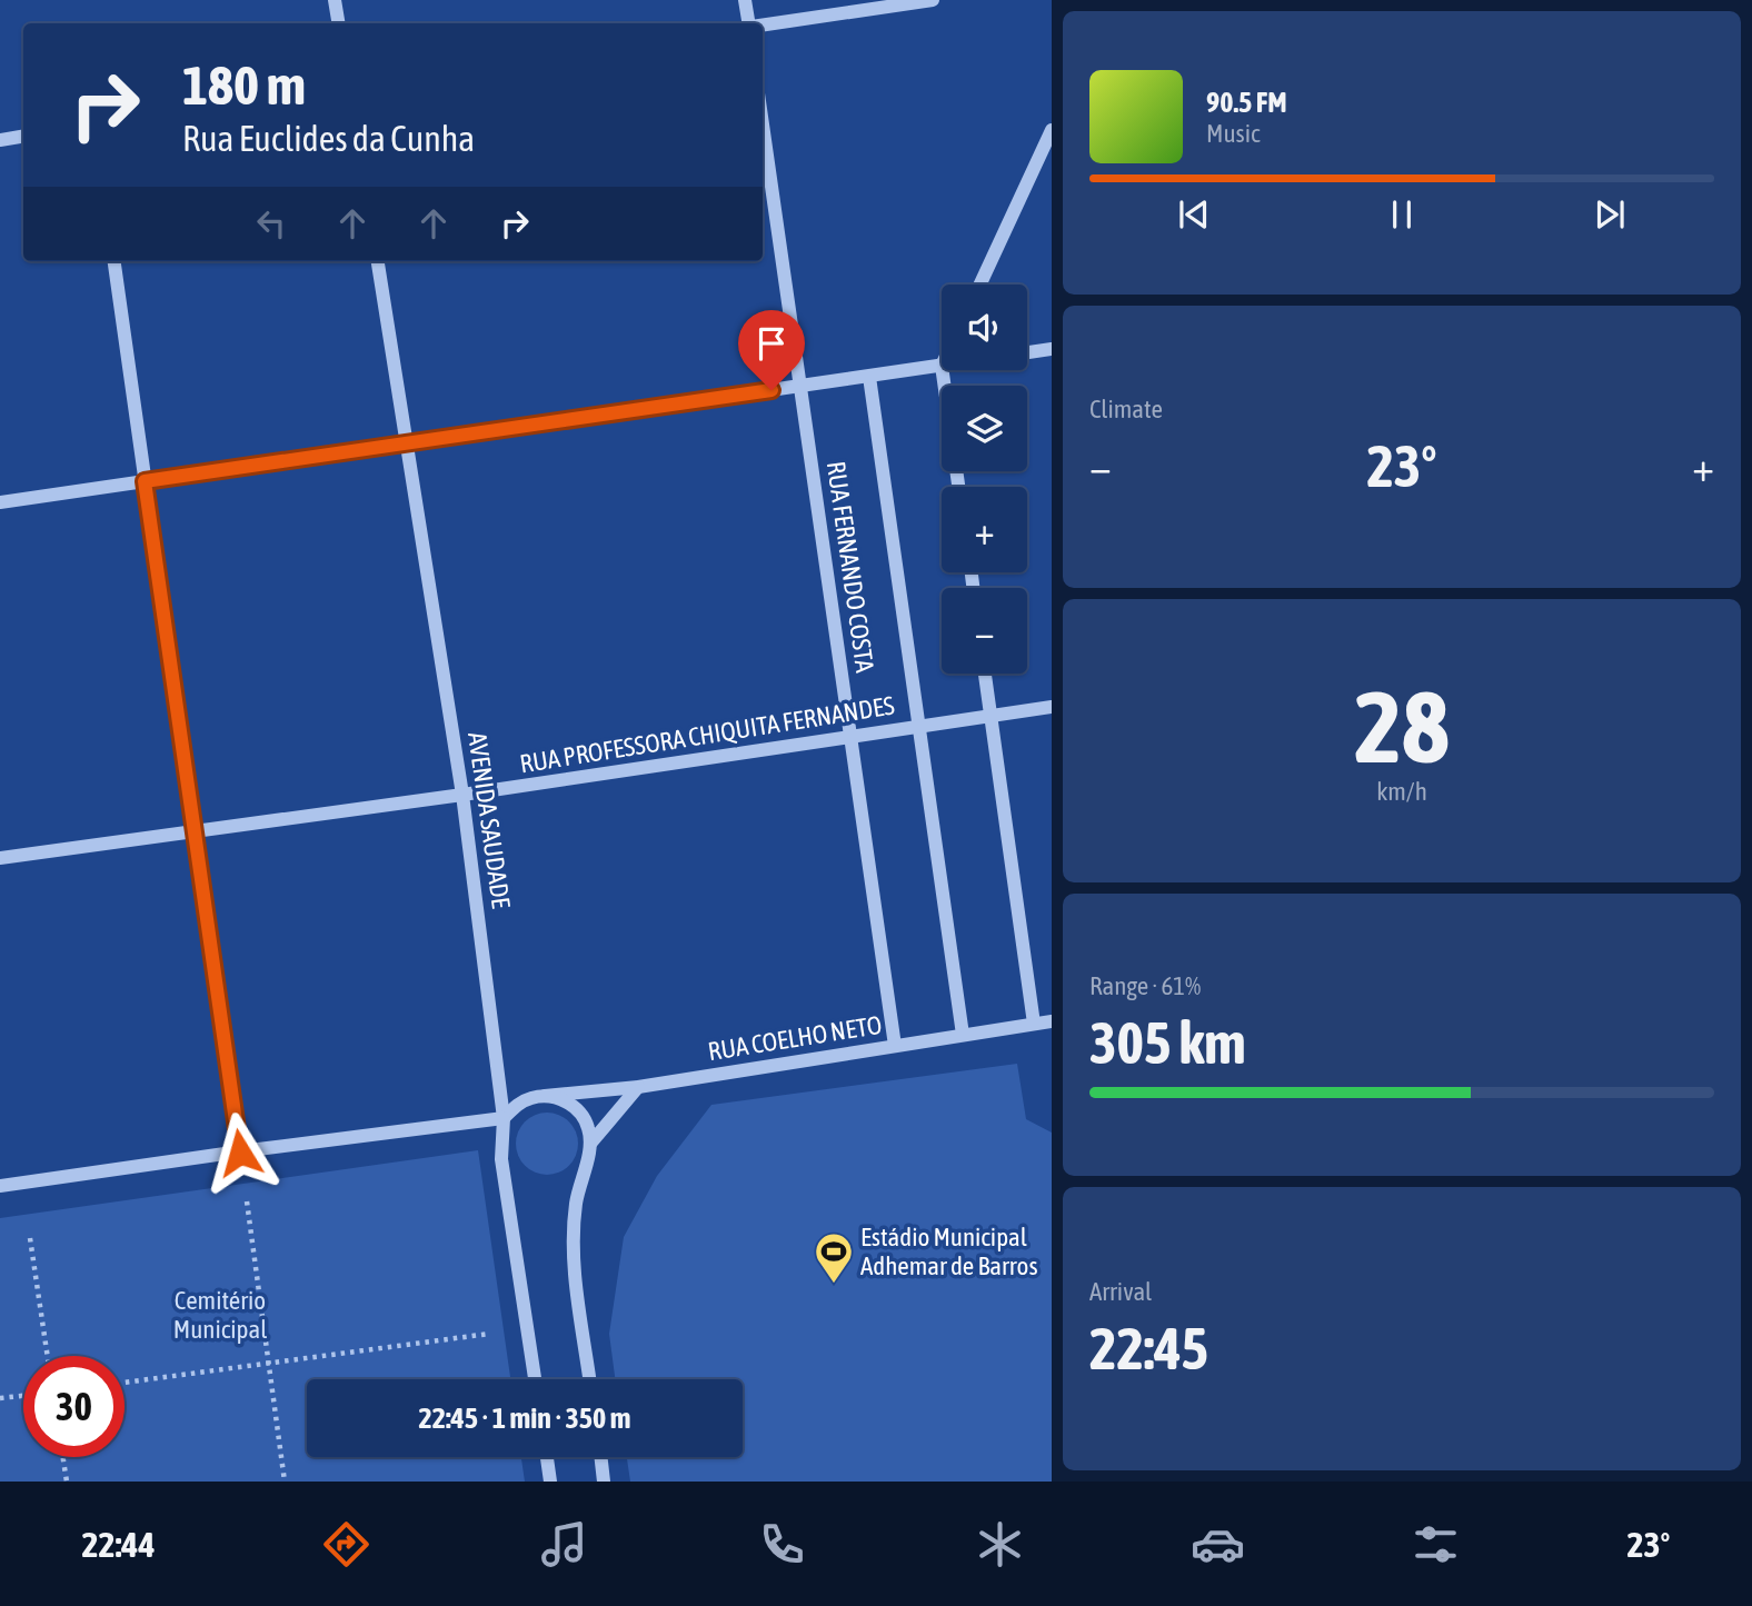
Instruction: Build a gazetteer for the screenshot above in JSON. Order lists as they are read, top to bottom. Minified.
{"streets":{"street":["RUA FERNANDO COSTA","RUA PROFESSORA CHIQUITA FERNANDES","AVENIDA SAUDADE","RUA COELHO NETO"]},"crossings":[["RUA FERNANDO COSTA","RUA PROFESSORA CHIQUITA FERNANDES"],["RUA FERNANDO COSTA","RUA COELHO NETO"],["RUA PROFESSORA CHIQUITA FERNANDES","AVENIDA SAUDADE"],["AVENIDA SAUDADE","RUA COELHO NETO"]],"parks":["Cemitério Municipal"],"places":{"sports":["Estádio Municipal Adhemar de Barros"]},"page":{"turn":["180 m","Rua Euclides da Cunha"],"song":["90.5 FM","Music"],"map_buttons":["+","−"],"tile":["Climate",["28","km/h"],["Range · 61%","305 km"],["Arrival","22:45"]],"heat":["−","23°","+"],"limit":"30","trip":"22:45 · 1 min · 350 m","tabs":["22:44","23°"]}}
